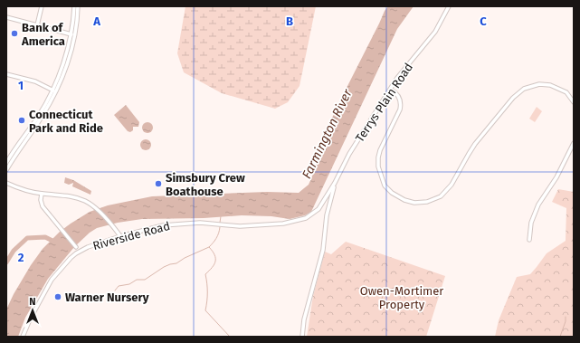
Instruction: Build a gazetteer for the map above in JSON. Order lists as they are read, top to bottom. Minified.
{"streets":{"street":["Terrys Plain Road","Riverside Road"]},"crossings":[["Terrys Plain Road","Riverside Road"]],"water":["Farmington River"],"parks":["Owen-Mortimer Property"],"places":["Bank of America","Connecticut Park and Ride","Simsbury Crew Boathouse","Warner Nursery"],"north":"top","grid":{"columns":["A","B","C"],"rows":["1","2"]}}
